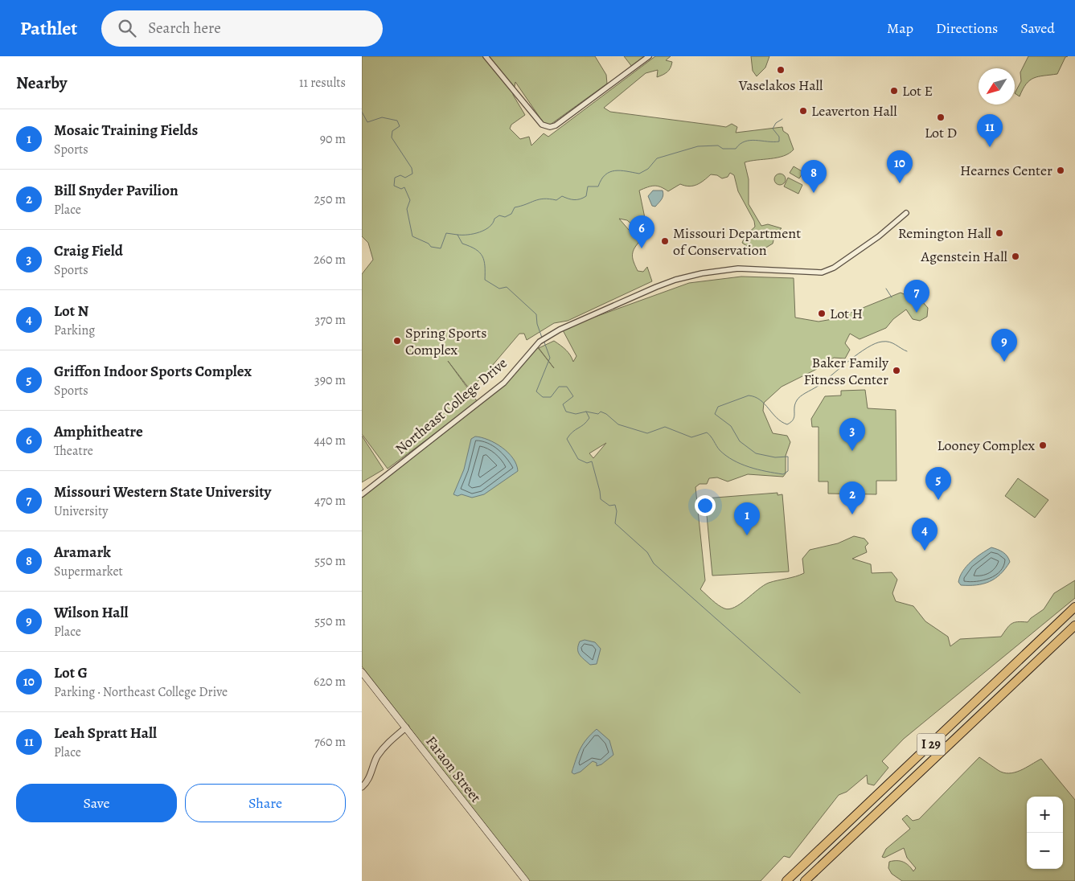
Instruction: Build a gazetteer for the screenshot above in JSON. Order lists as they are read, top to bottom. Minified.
{"streets":{"highway":["I 29"],"main road":["Faraon Street"],"street":["Northeast College Drive"]},"places":["Vaselakos Hall","Lot E","Leaverton Hall","Lot D","Hearnes Center","Remington Hall","Missouri Department of Conservation","Agenstein Hall","Lot H","Spring Sports Complex","Baker Family Fitness Center","Looney Complex"],"north":"bottom left","page":{"header":"Pathlet","search":"Search here","nav":["Map","Directions","Saved"],"heading":["Nearby","11 results"],"list":[{"mark":"1","name":"Mosaic Training Fields","note":"Sports","value":"90 m"},{"mark":"2","name":"Bill Snyder Pavilion","note":"Place","value":"250 m"},{"mark":"3","name":"Craig Field","note":"Sports","value":"260 m"},{"mark":"4","name":"Lot N","note":"Parking","value":"370 m"},{"mark":"5","name":"Griffon Indoor Sports Complex","note":"Sports","value":"390 m"},{"mark":"6","name":"Amphitheatre","note":"Theatre","value":"440 m"},{"mark":"7","name":"Missouri Western State University","note":"University","value":"470 m"},{"mark":"8","name":"Aramark","note":"Supermarket","value":"550 m"},{"mark":"9","name":"Wilson Hall","note":"Place","value":"550 m"},{"mark":"10","name":"Lot G","note":"Parking · Northeast College Drive","value":"620 m"},{"mark":"11","name":"Leah Spratt Hall","note":"Place","value":"760 m"}],"pins":["11","10","8","6","7","9","3","5","2","1","4"],"buttons":["Save","Share"],"map_buttons":["+","−"]}}
